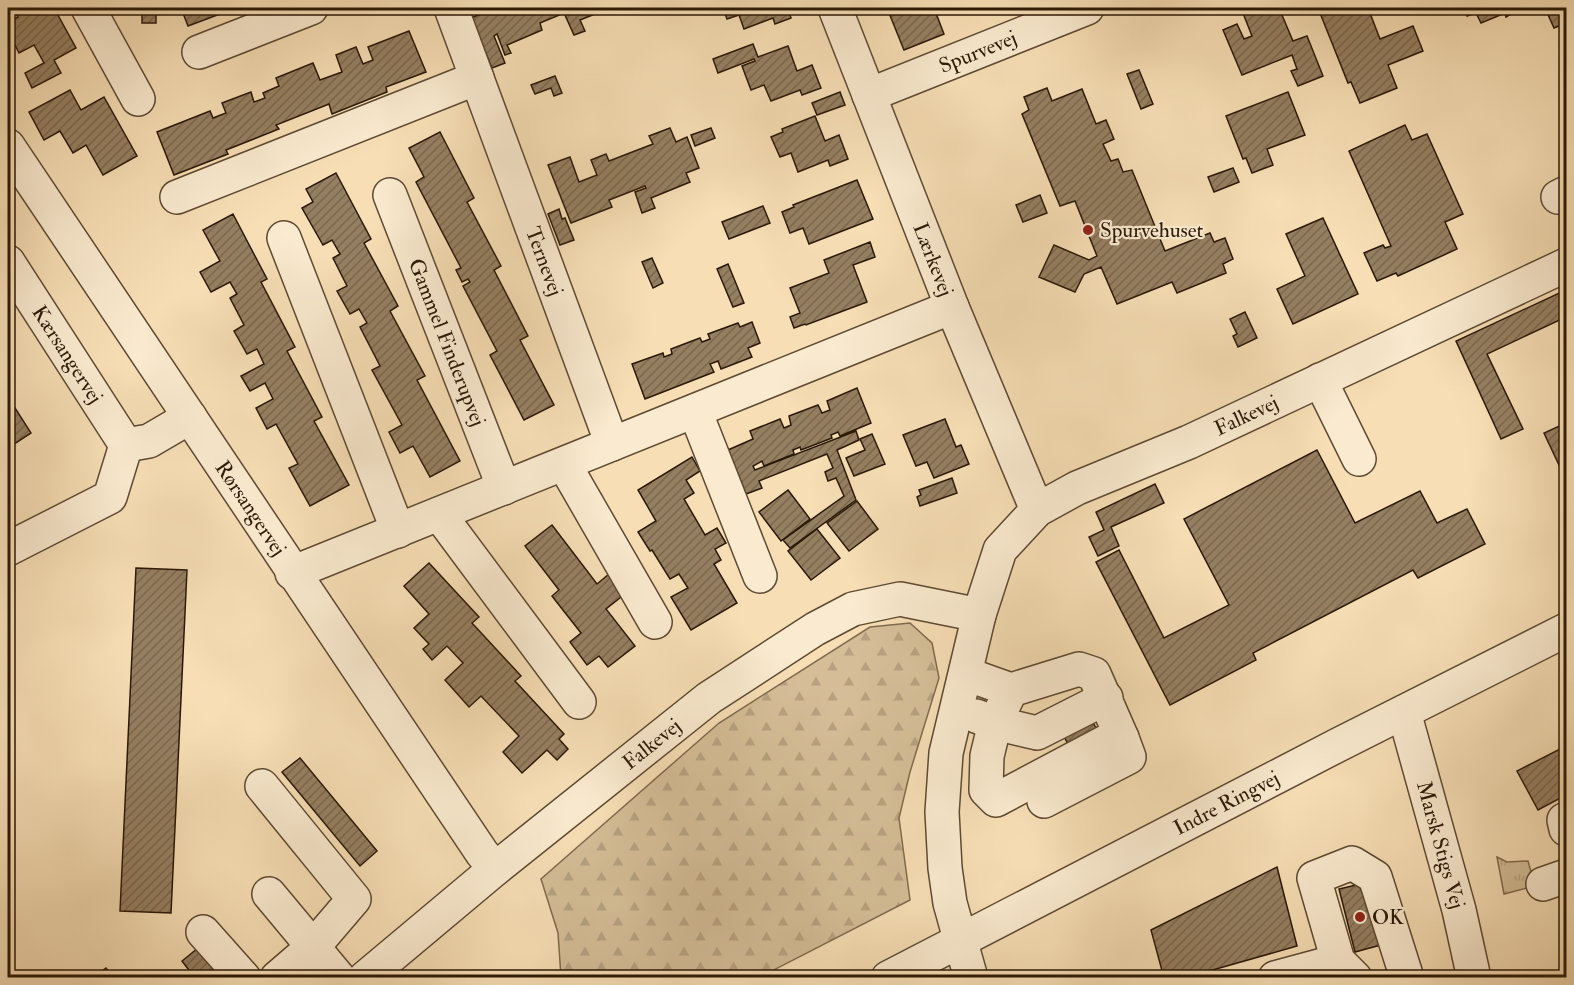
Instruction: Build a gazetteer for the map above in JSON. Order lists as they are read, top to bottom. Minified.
{"streets":{"street":["Spurvevej","Lærkevej","Ternevej","Gammel Finderupvej","Kærsangervej","Falkevej","Rørsangervej","Indre Ringvej","Marsk Stigs Vej"]},"crossings":[["Spurvevej","Lærkevej"],["Lærkevej","Falkevej"],["Falkevej","Rørsangervej"],["Falkevej","Indre Ringvej"],["Indre Ringvej","Marsk Stigs Vej"]],"places":["Spurvehuset","OK"]}
